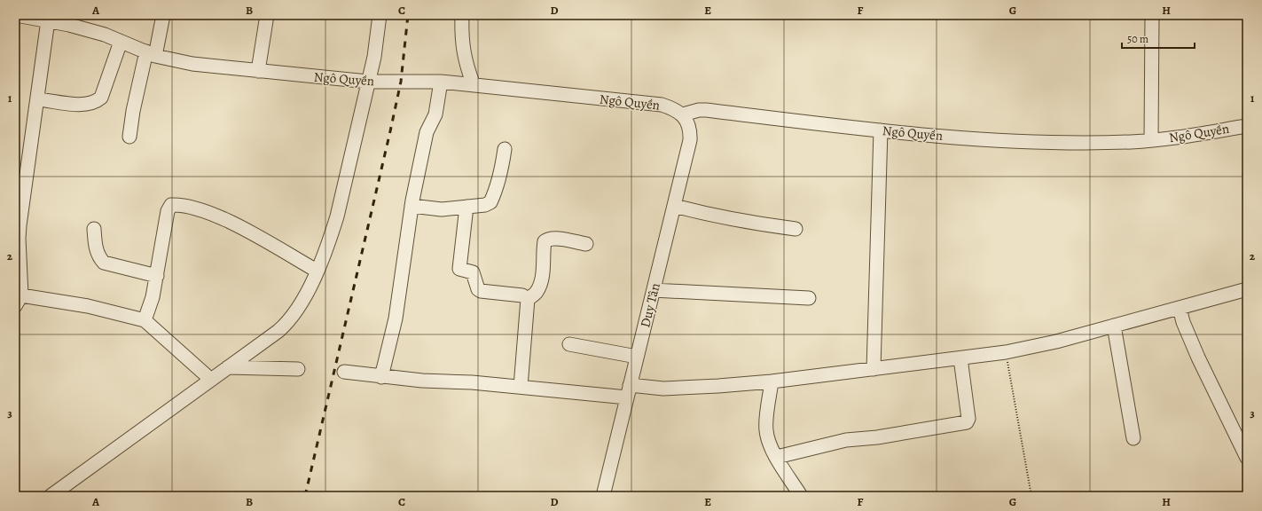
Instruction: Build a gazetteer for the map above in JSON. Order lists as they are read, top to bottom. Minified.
{"streets":{"street":["Ngô Quyền","Duy Tân"]},"crossings":[["Ngô Quyền","Duy Tân"]],"scale_bar":"50 m","grid":{"columns":["A","B","C","D","E","F","G","H"],"rows":["1","2","3"]}}
